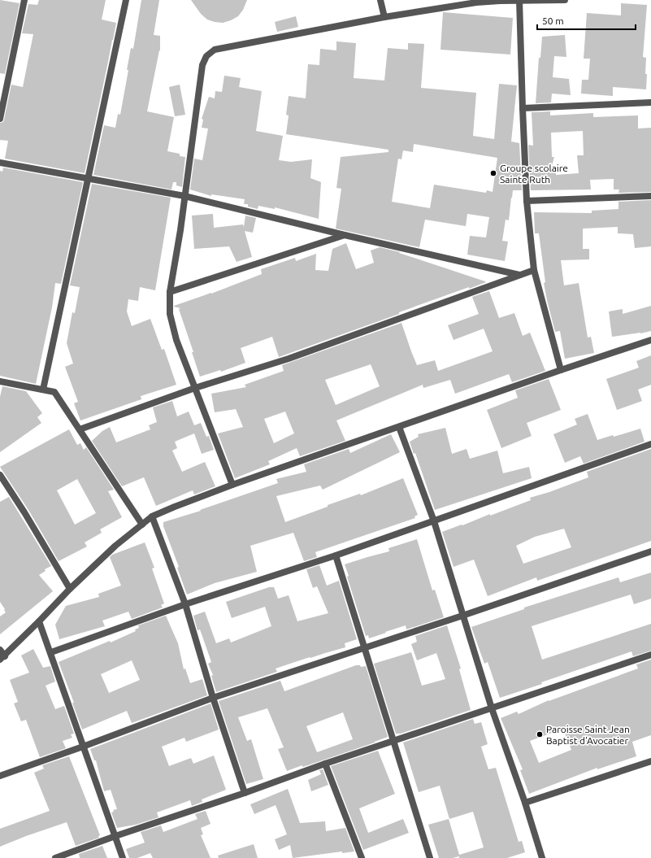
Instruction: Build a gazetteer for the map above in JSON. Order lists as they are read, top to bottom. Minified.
{"places":["Groupe scolaire Sainte Ruth","Paroisse Saint Jean Baptist d’Avocatier"],"scale_bar":"50 m"}
